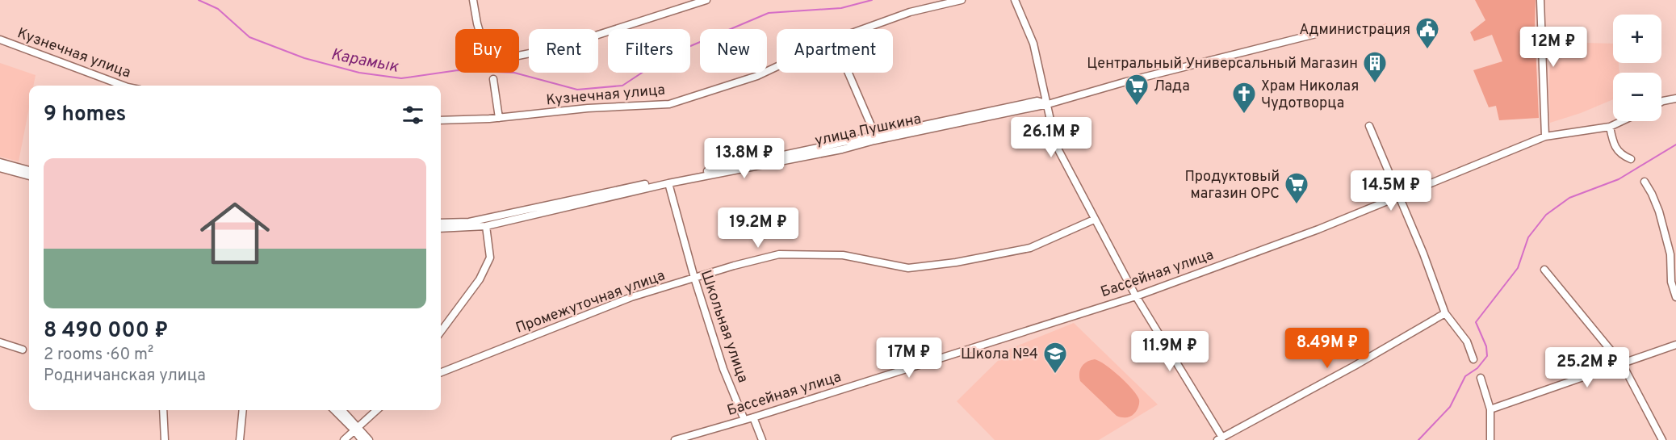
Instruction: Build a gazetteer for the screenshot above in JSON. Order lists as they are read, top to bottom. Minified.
{"streets":{"street":["Кузнечная улица","улица Пушкина","Бассейная улица","Промежуточная улица","Школьная улица"]},"crossings":[["улица Пушкина","Школьная улица"],["Бассейная улица","Школьная улица"],["Промежуточная улица","Школьная улица"]],"water":["Карамык"],"places":{"public building":["Администрация"],"building":["Центральный Универсальный Магазин"],"supermarket":["Лада","Продуктовый магазин ОРС"],"church":["Храм Николая Чудотворца"],"school or university":["Школа №4"]},"page":{"map_buttons":["+","−"],"price":["12M ₽","26.1M ₽","13.8M ₽","14.5M ₽","19.2M ₽","8.49M ₽","11.9M ₽","17M ₽","25.2M ₽"],"chip":["Buy","Rent","Filters","New","Apartment"],"heading":"9 homes","list":[{"name":"8 490 000 ₽","note":"2 rooms · 60 m² · Родничанская улица"}]}}
